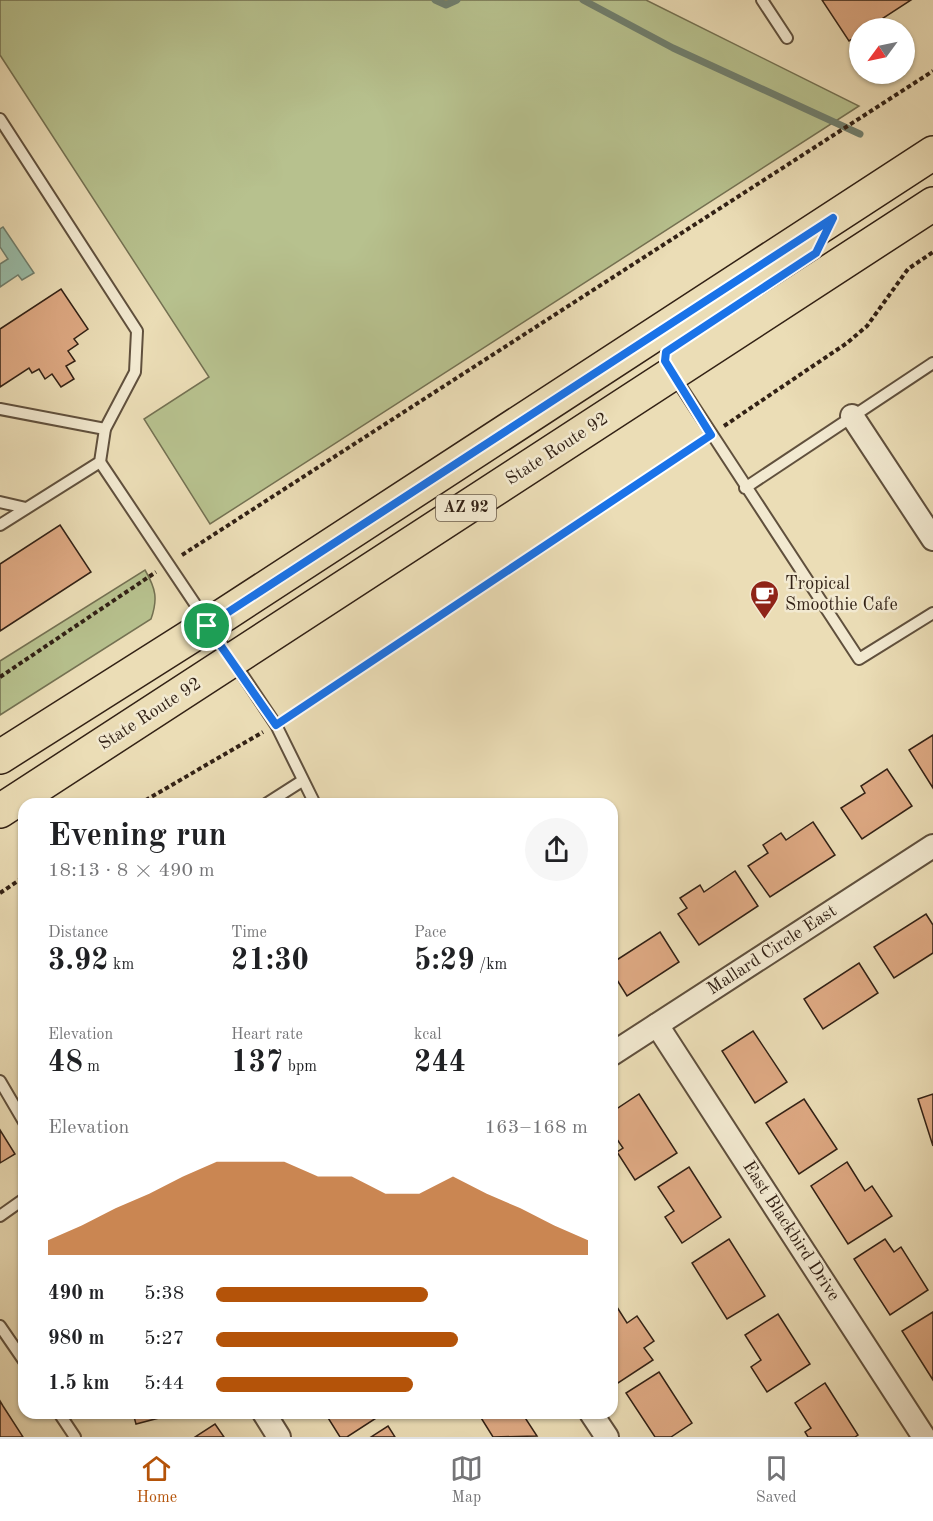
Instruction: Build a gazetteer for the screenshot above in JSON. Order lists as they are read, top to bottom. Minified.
{"streets":{"main road":["State Route 92","AZ 92"],"street":["Mallard Circle East","East Blackbird Drive"]},"crossings":[["Mallard Circle East","East Blackbird Drive"]],"places":{"cafe":["Tropical Smoothie Cafe"]},"north":"bottom left","page":{"heading":["Evening run","18:13 · 8 × 490 m"],"stats":[["Distance","3.92 km"],["Time","21:30"],["Pace","5:29 /km"],["Elevation","48 m"],["Heart rate","137 bpm"],["kcal","244"]],"chart":["Elevation","163–168 m"],"list":[{"name":"490 m","note":"5:38"},{"name":"980 m","note":"5:27"},{"name":"1.5 km","note":"5:44"}],"tabs":["Home","Map","Saved"]}}
